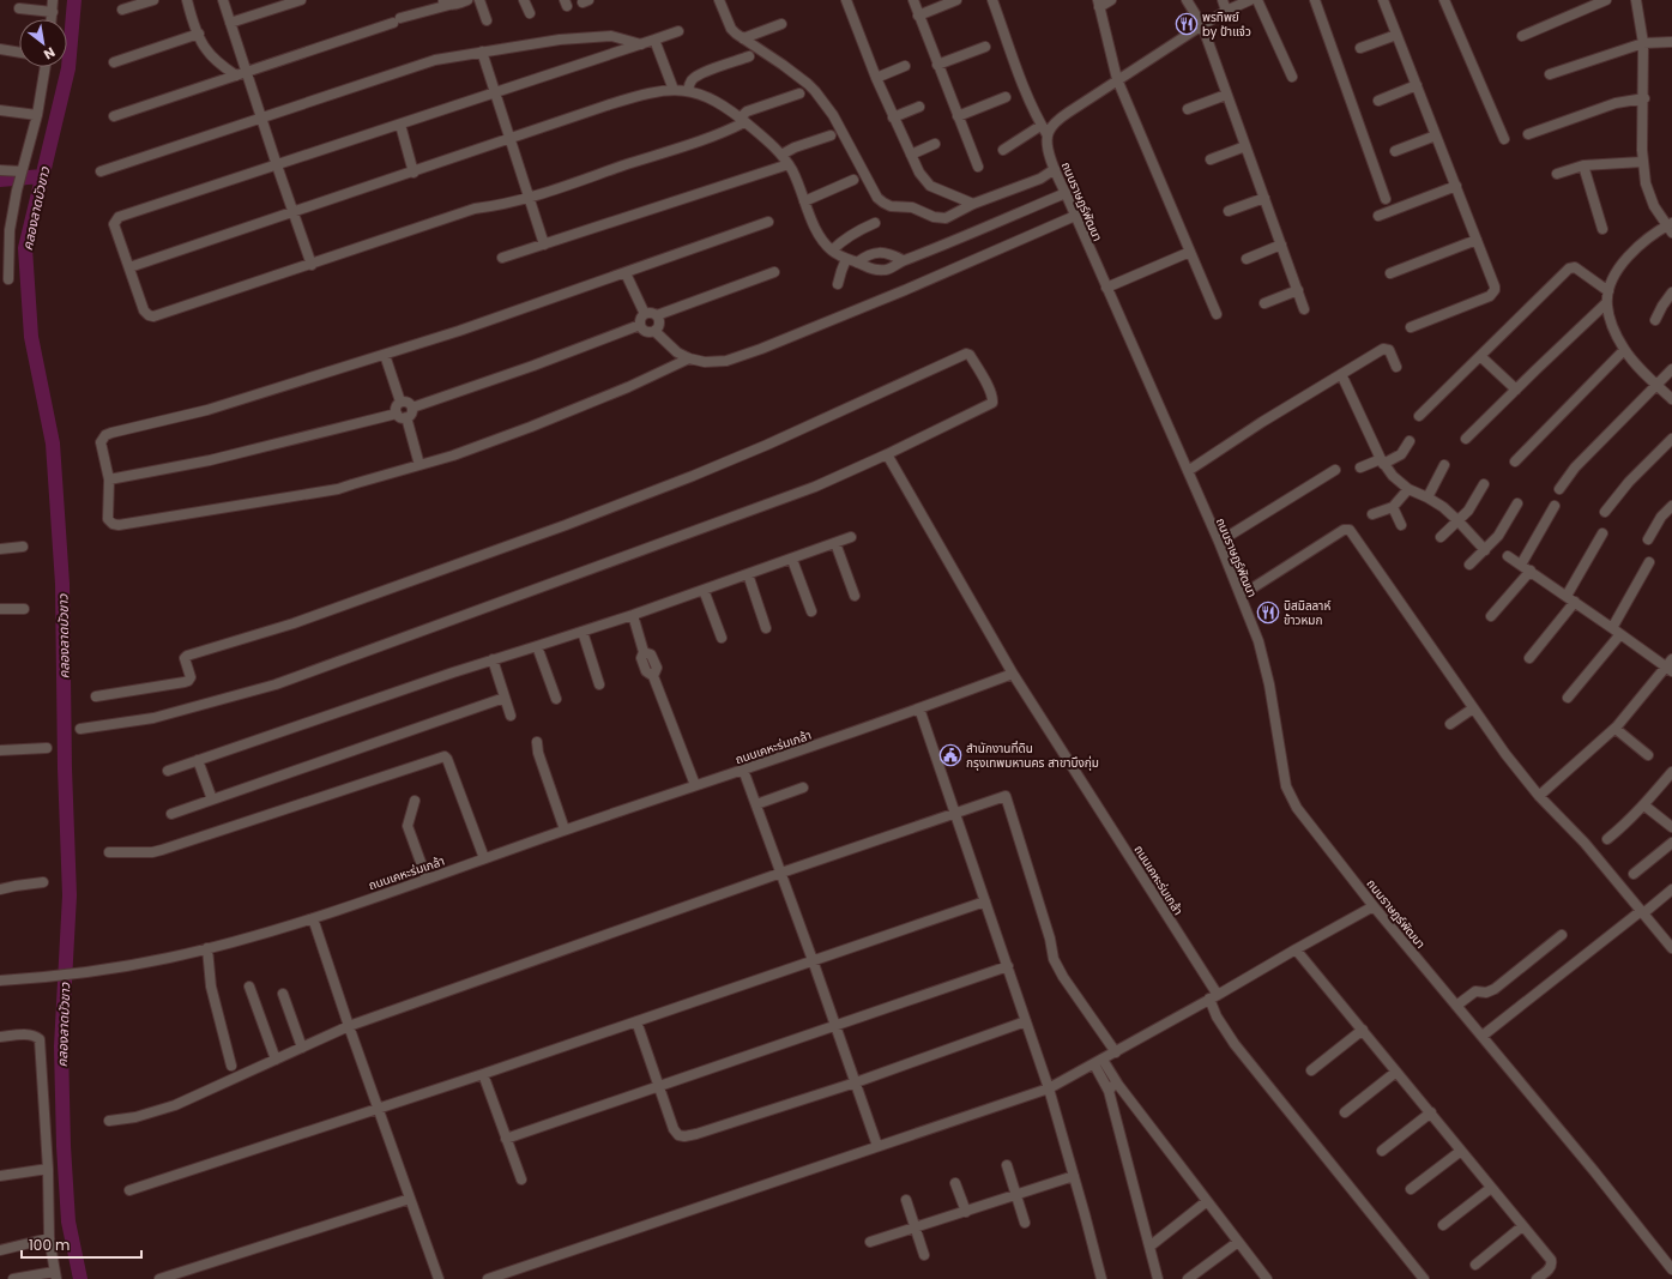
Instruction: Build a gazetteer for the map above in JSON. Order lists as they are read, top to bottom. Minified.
{"streets":{"street":["ถนนราษฏร์พัฒนา","ถนนเคหะร่มเกล้า"]},"water":["คลองลาดบัวขาว"],"places":{"restaurant":["พรทิพย์ by ป้าแจ๋ว","บิสมิลลาห์ ข้าวหมก"],"public building":["สำนักงานที่ดิน กรุงเทพมหานคร สาขาบึงกุ่ม"]},"scale_bar":"100 m","north":"bottom right"}
